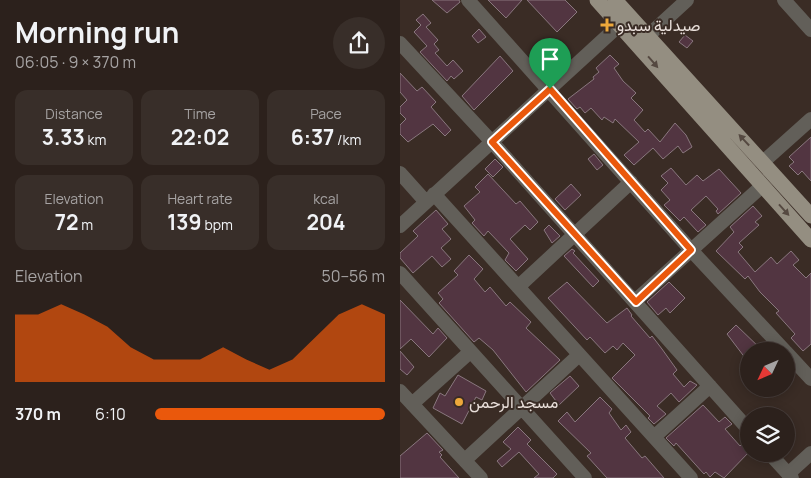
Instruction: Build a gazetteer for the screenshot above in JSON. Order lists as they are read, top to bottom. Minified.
{"places":{"health":["صيدلية سبدو"],"other":["مسجد الرحمن"]},"north":"bottom left","page":{"heading":["Morning run","06:05 · 9 × 370 m"],"stats":[["Distance","3.33 km"],["Time","22:02"],["Pace","6:37 /km"],["Elevation","72 m"],["Heart rate","139 bpm"],["kcal","204"]],"chart":["Elevation","50–56 m"],"list":[{"name":"370 m","note":"6:10"}]}}
